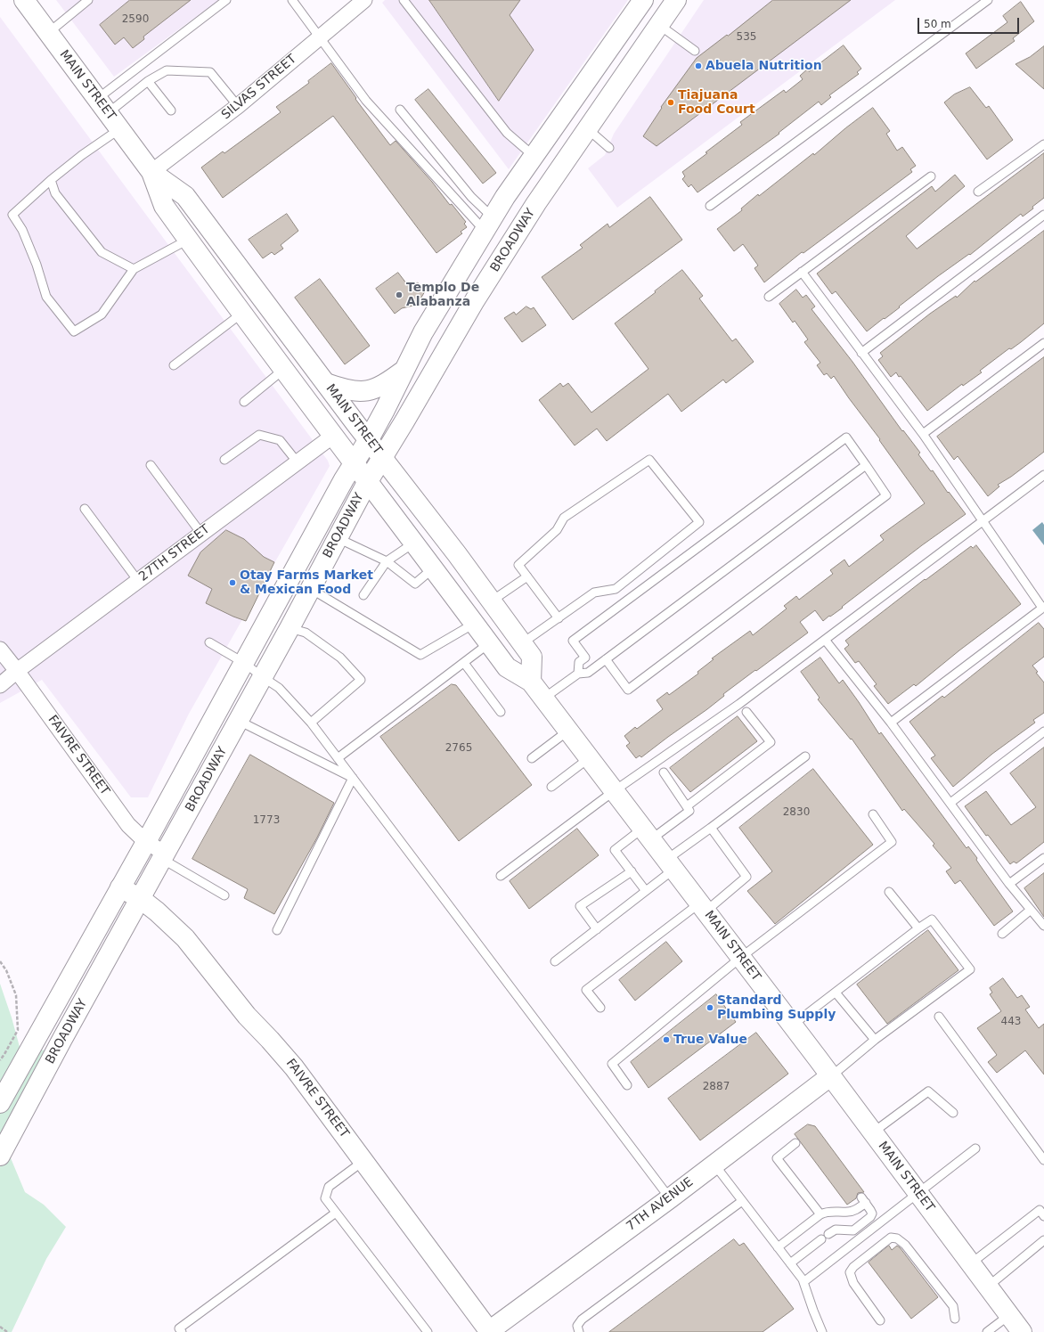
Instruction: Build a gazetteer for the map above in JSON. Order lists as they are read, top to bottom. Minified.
{"streets":{"main road":["MAIN STREET","BROADWAY","FAIVRE STREET","7TH AVENUE"],"street":["SILVAS STREET","27TH STREET"]},"crossings":[["MAIN STREET","SILVAS STREET"],["MAIN STREET","BROADWAY"],["MAIN STREET","27TH STREET"],["MAIN STREET","7TH AVENUE"],["BROADWAY","FAIVRE STREET"],["27TH STREET","FAIVRE STREET"],["FAIVRE STREET","7TH AVENUE"]],"places":["Abuela Nutrition","Tiajuana Food Court","Templo De Alabanza","Otay Farms Market & Mexican Food","Standard Plumbing Supply","True Value"],"house_numbers":["2590","535","2765","2830","1773","443","2887"],"scale_bar":"50 m"}
